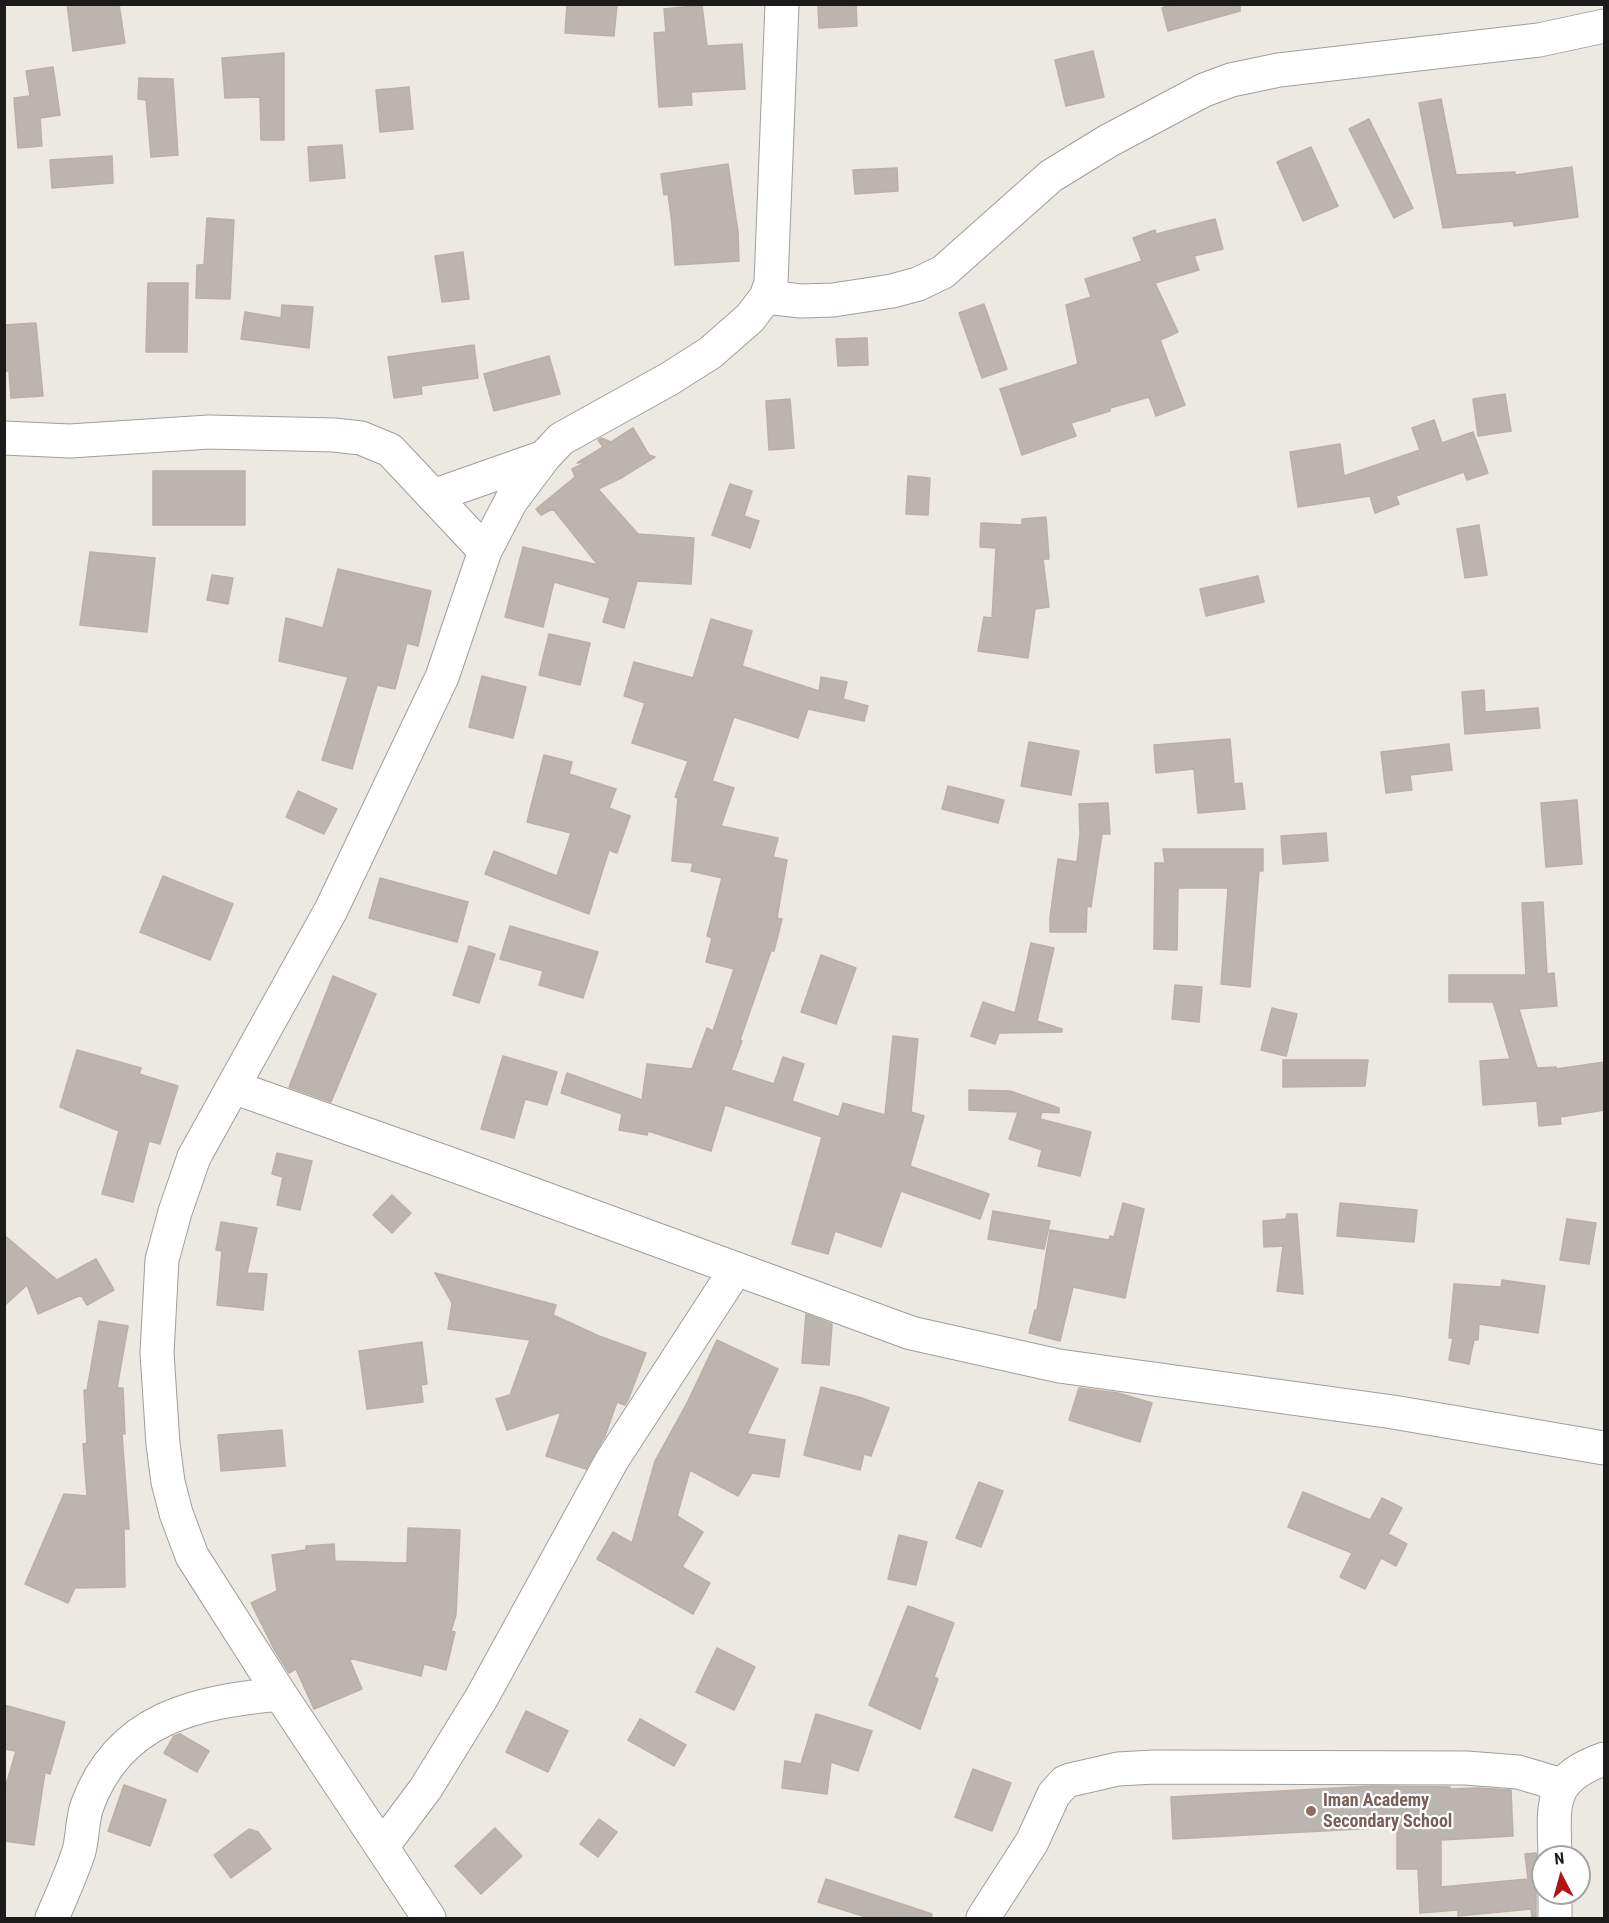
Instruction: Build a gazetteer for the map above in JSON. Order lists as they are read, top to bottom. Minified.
{"places":["Iman Academy Secondary School"],"north":"top"}
